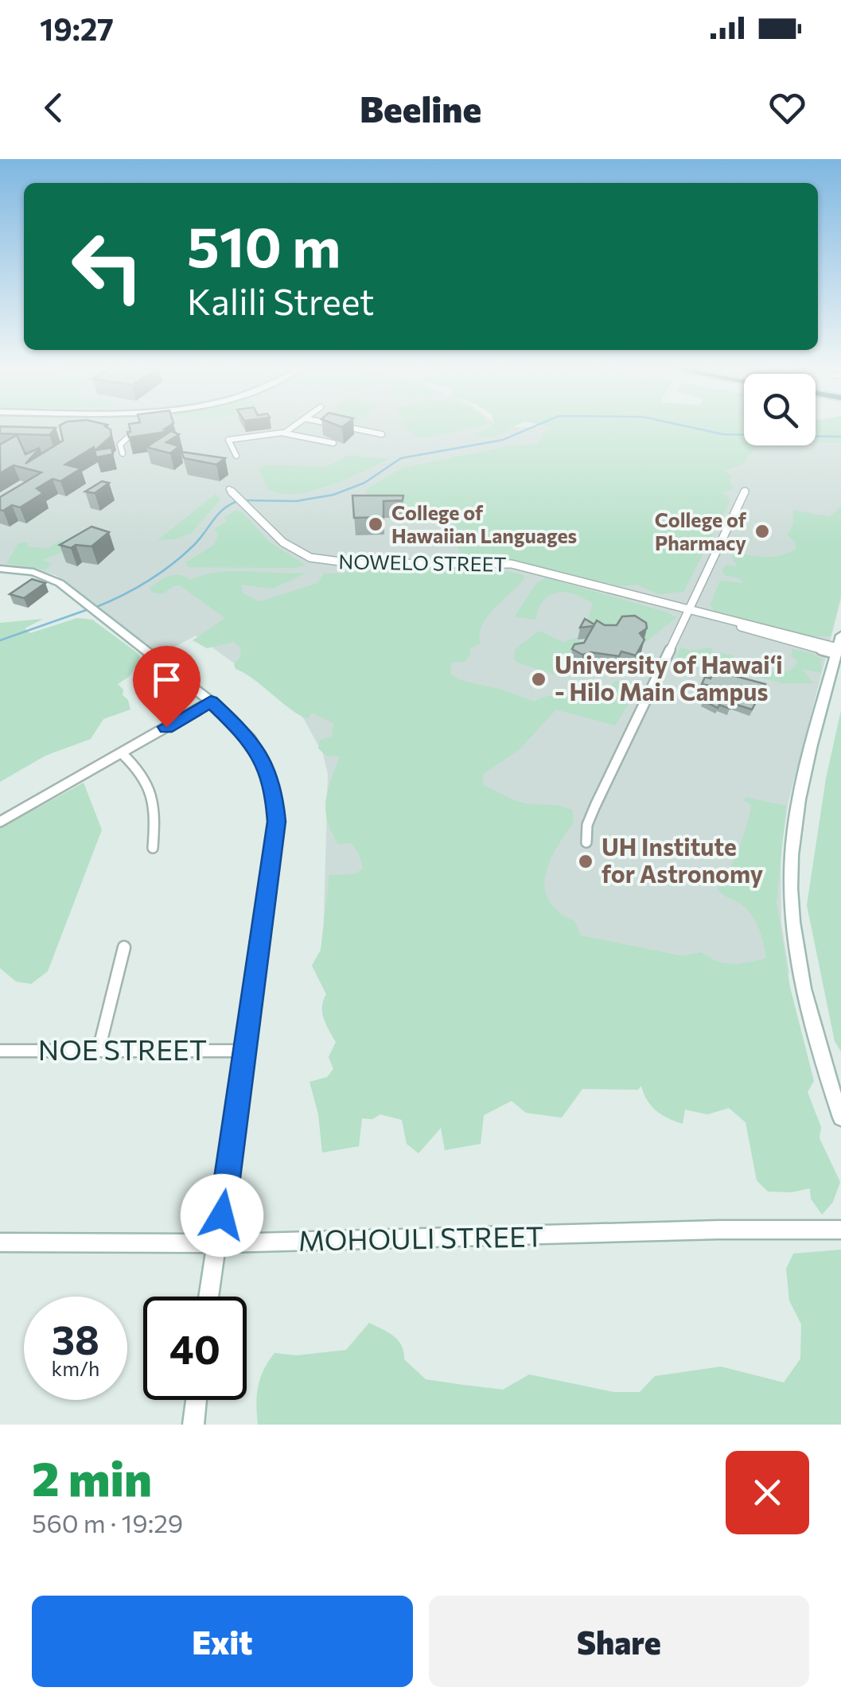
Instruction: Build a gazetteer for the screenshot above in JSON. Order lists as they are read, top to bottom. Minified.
{"streets":{"street":["NOWELO STREET","NOE STREET","MOHOULI STREET"]},"places":["College of Hawaiian Languages","College of Pharmacy","University of Hawaiʻi - Hilo Main Campus","UH Institute for Astronomy"],"page":{"status":"19:27","header":"Beeline","turn":["510 m","Kalili Street"],"speed":"38 km/h","limit":"40","heading":["2 min","560 m · 19:29"],"buttons":["Exit","Share"]}}
